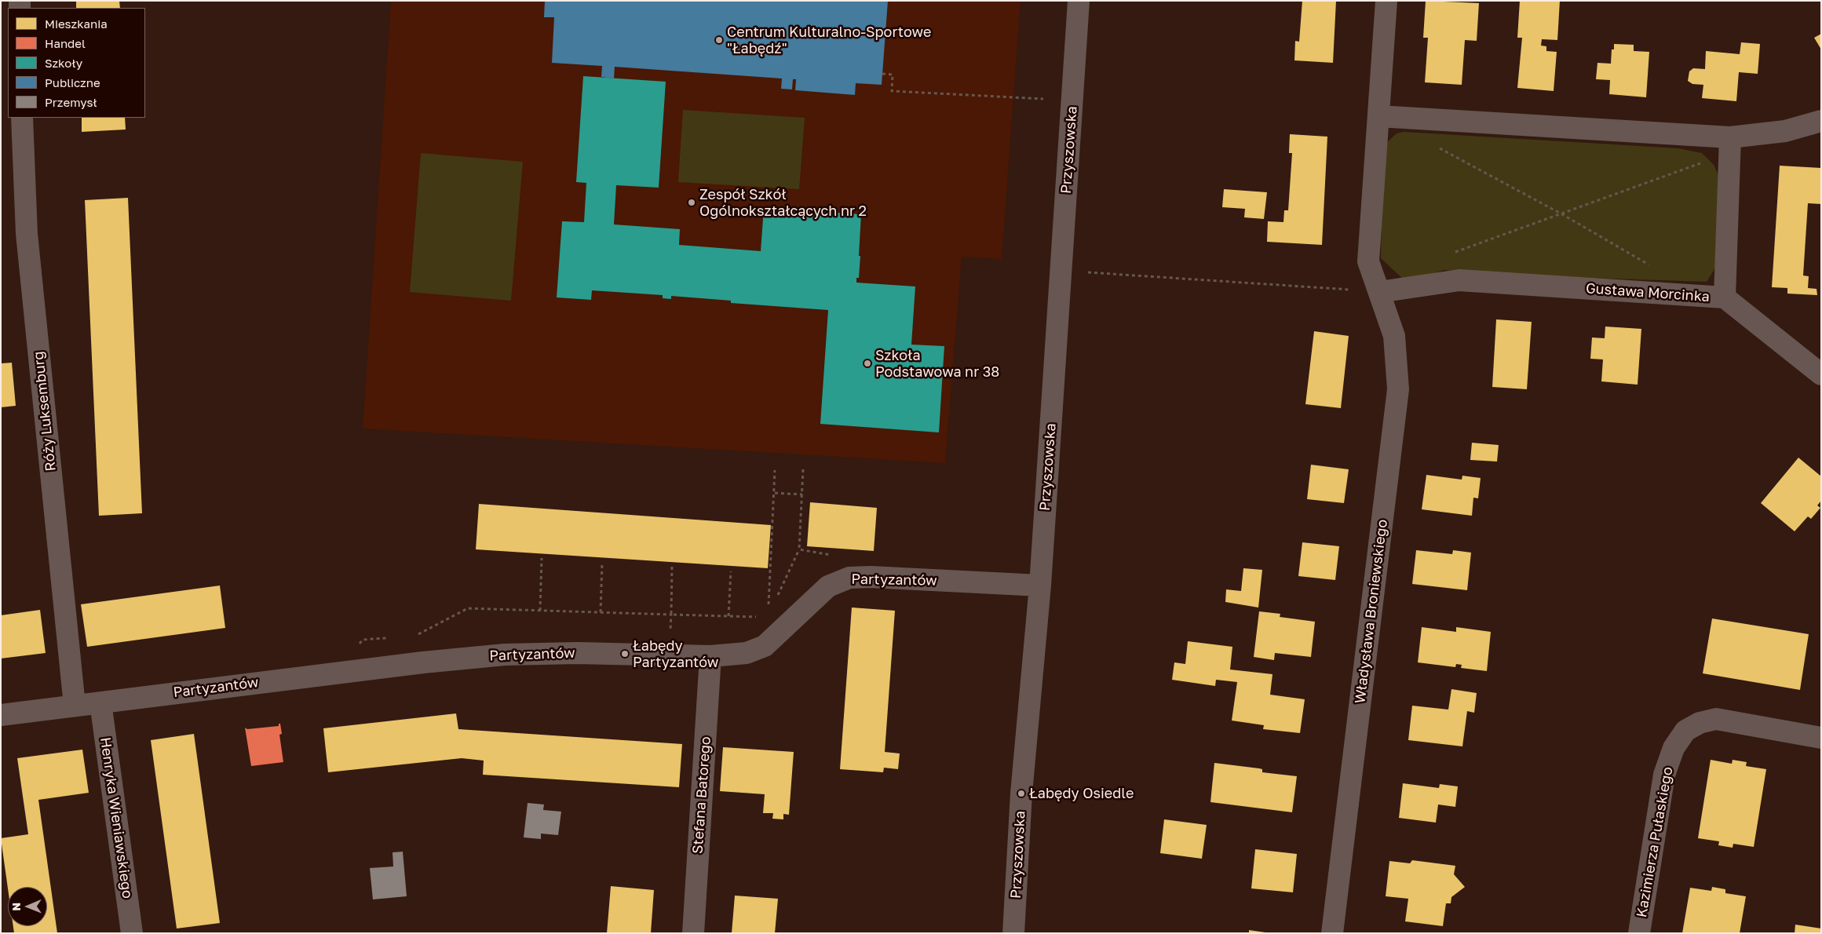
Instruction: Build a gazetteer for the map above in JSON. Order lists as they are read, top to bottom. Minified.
{"streets":{"street":["Przyszowska","Gustawa Morcinka","Róży Luksemburg","Partyzantów","Władysława Broniewskiego","Stefana Batorego","Henryka Wieniawskiego","Kazimierza Pułaskiego"]},"crossings":[["Przyszowska","Partyzantów"],["Gustawa Morcinka","Władysława Broniewskiego"],["Róży Luksemburg","Partyzantów"],["Partyzantów","Stefana Batorego"],["Partyzantów","Henryka Wieniawskiego"]],"places":["Centrum Kulturalno-Sportowe \"Łabędź\"","Zespół Szkół Ogólnokształcących nr 2","Szkoła Podstawowa nr 38","Łabędy Partyzantów","Łabędy Osiedle"],"legend":["Mieszkania","Handel","Szkoły","Publiczne","Przemysł"],"north":"left"}
